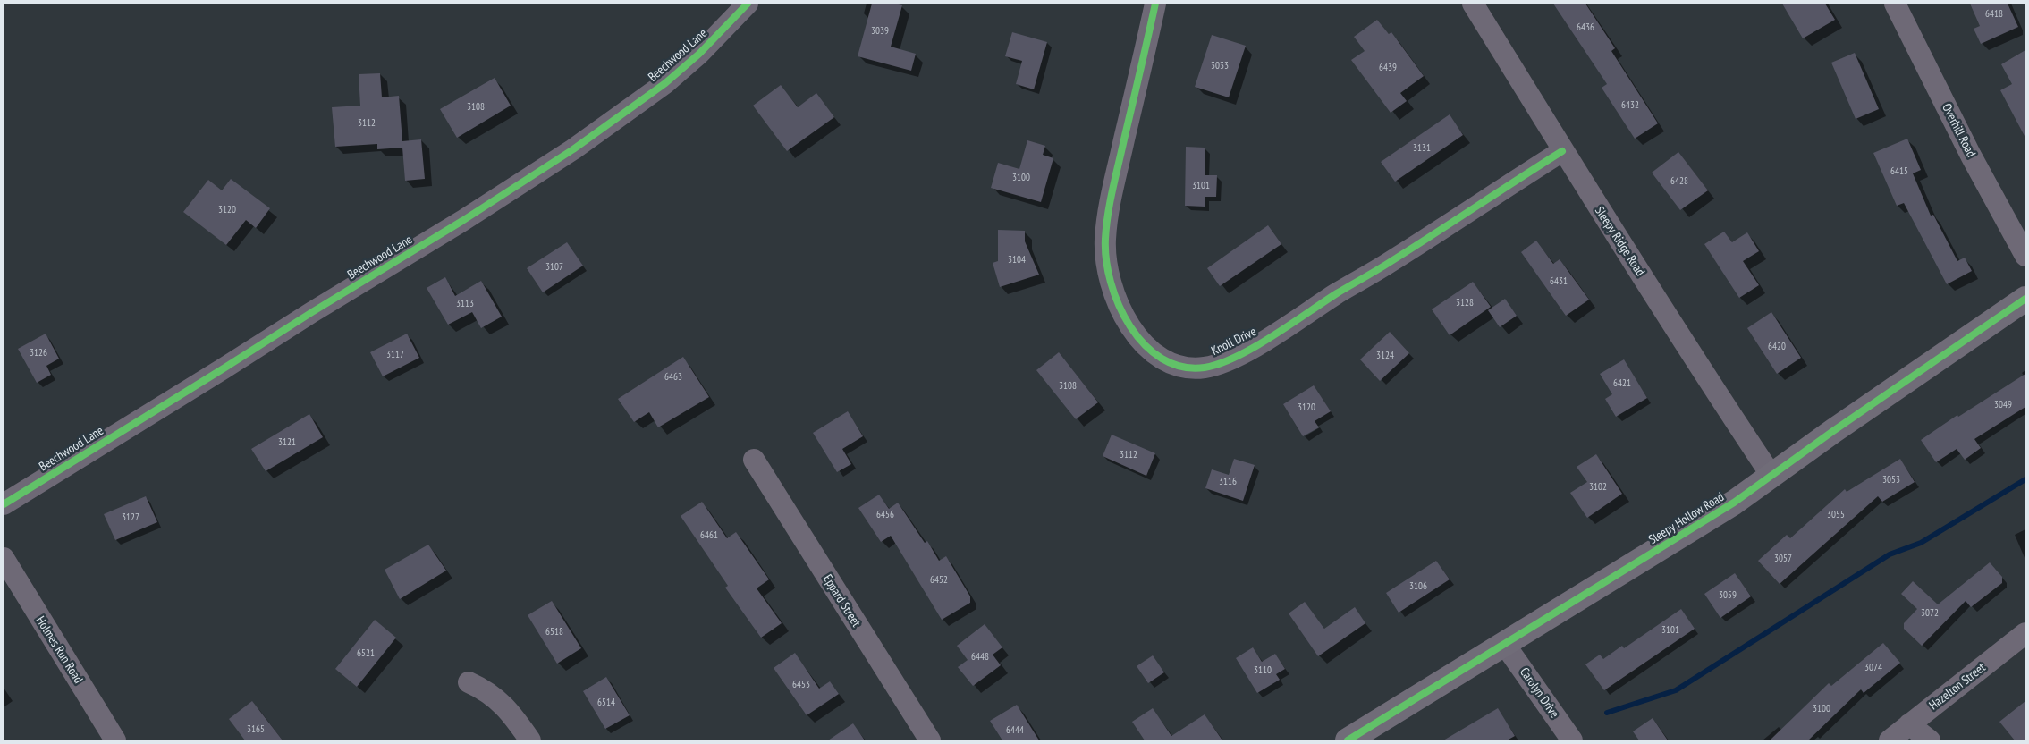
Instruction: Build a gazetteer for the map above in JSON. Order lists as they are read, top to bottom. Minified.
{"streets":{"main road":["Sleepy Hollow Road"],"street":["Beechwood Lane","Overhill Road","Sleepy Ridge Road","Knoll Drive","Eppard Street","Holmes Run Road","Hazelton Street","Carolyn Drive"]},"crossings":[["Sleepy Ridge Road","Knoll Drive"],["Sleepy Ridge Road","Sleepy Hollow Road"],["Sleepy Hollow Road","Carolyn Drive"]],"house_numbers":["6418","6436","3039","3033","6439","6432","3108","3112","3131","6415","3100","6428","3101","3120","3104","3107","6431","3128","3113","6420","3126","3117","3124","6463","6421","3108","3049","3120","3121","3112","3053","3116","3102","6456","3055","3127","6461","3057","6452","3106","3059","3072","3101","6518","6521","6448","3074","3110","6453","6514","3100","3165","6444"]}
